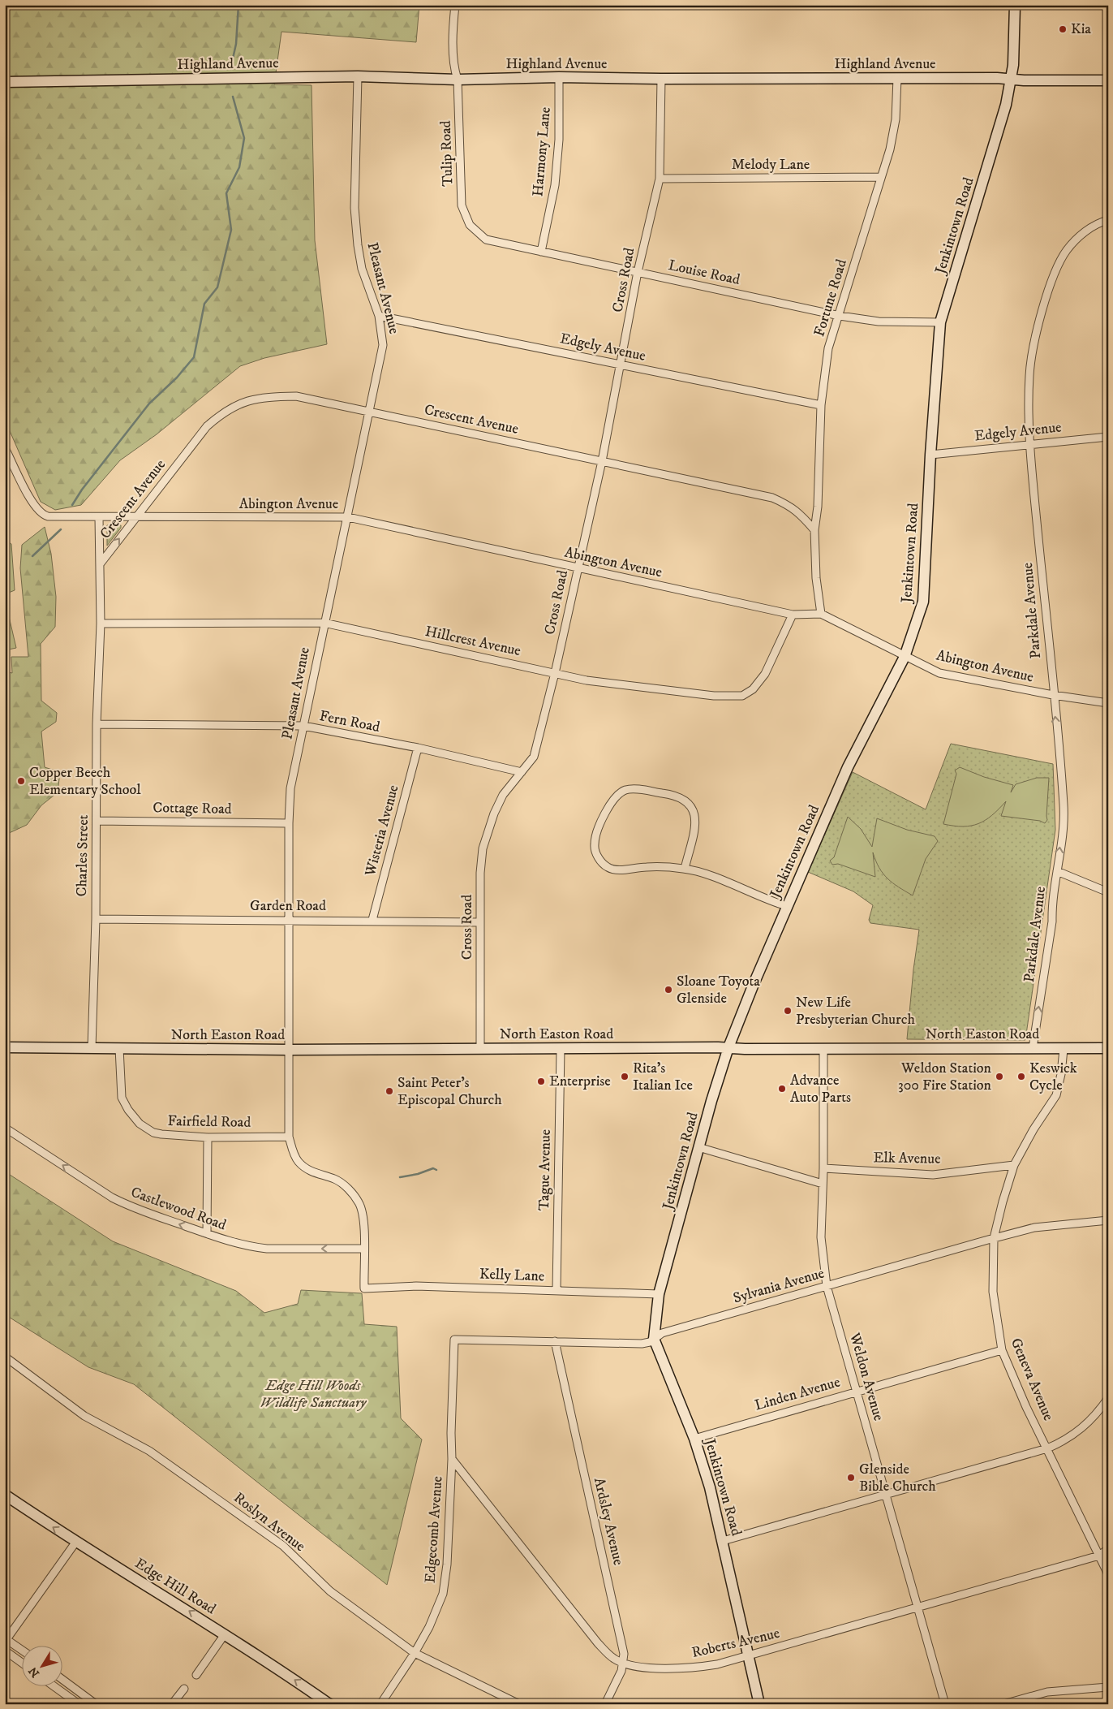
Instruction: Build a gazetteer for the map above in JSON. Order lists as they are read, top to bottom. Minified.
{"streets":{"street":["Highland Avenue","Harmony Lane","Tulip Road","Melody Lane","Jenkintown Road","Louise Road","Cross Road","Pleasant Avenue","Fortune Road","Edgely Avenue","Crescent Avenue","Abington Avenue","Parkdale Avenue","Hillcrest Avenue","Fern Road","Cottage Road","Wisteria Avenue","Charles Street","Garden Road","North Easton Road","Fairfield Road","Elk Avenue","Tague Avenue","Castlewood Road","Kelly Lane","Sylvania Avenue","Weldon Avenue","Geneva Avenue","Linden Avenue","Ardsley Avenue","Roslyn Avenue","Edgecomb Avenue","Edge Hill Road","Roberts Avenue"]},"crossings":[["Highland Avenue","Harmony Lane"],["Highland Avenue","Tulip Road"],["Highland Avenue","Jenkintown Road"],["Highland Avenue","Cross Road"],["Highland Avenue","Pleasant Avenue"],["Highland Avenue","Fortune Road"],["Harmony Lane","Louise Road"],["Tulip Road","Louise Road"],["Melody Lane","Cross Road"],["Melody Lane","Fortune Road"],["Jenkintown Road","Louise Road"],["Jenkintown Road","Edgely Avenue"],["Jenkintown Road","Abington Avenue"],["Jenkintown Road","North Easton Road"],["Jenkintown Road","Kelly Lane"],["Jenkintown Road","Sylvania Avenue"],["Jenkintown Road","Linden Avenue"],["Jenkintown Road","Roberts Avenue"],["Louise Road","Cross Road"],["Louise Road","Fortune Road"],["Cross Road","Edgely Avenue"],["Cross Road","Crescent Avenue"],["Cross Road","Abington Avenue"],["Cross Road","Hillcrest Avenue"],["Cross Road","Fern Road"],["Cross Road","Garden Road"],["Cross Road","North Easton Road"],["Pleasant Avenue","Edgely Avenue"],["Pleasant Avenue","Crescent Avenue"],["Pleasant Avenue","Abington Avenue"],["Pleasant Avenue","Hillcrest Avenue"],["Pleasant Avenue","Fern Road"],["Pleasant Avenue","Cottage Road"],["Pleasant Avenue","Garden Road"],["Pleasant Avenue","North Easton Road"],["Pleasant Avenue","Fairfield Road"],["Pleasant Avenue","Castlewood Road"],["Pleasant Avenue","Kelly Lane"],["Fortune Road","Edgely Avenue"],["Fortune Road","Crescent Avenue"],["Edgely Avenue","Parkdale Avenue"],["Crescent Avenue","Abington Avenue"],["Crescent Avenue","Charles Street"],["Abington Avenue","Parkdale Avenue"],["Abington Avenue","Hillcrest Avenue"],["Abington Avenue","Charles Street"],["Parkdale Avenue","North Easton Road"],["Hillcrest Avenue","Charles Street"],["Fern Road","Wisteria Avenue"],["Fern Road","Charles Street"],["Cottage Road","Charles Street"],["Wisteria Avenue","Garden Road"],["Charles Street","Garden Road"],["Charles Street","North Easton Road"],["North Easton Road","Fairfield Road"],["North Easton Road","Tague Avenue"],["North Easton Road","Weldon Avenue"],["North Easton Road","Geneva Avenue"],["Elk Avenue","Weldon Avenue"],["Elk Avenue","Geneva Avenue"],["Tague Avenue","Kelly Lane"],["Sylvania Avenue","Weldon Avenue"],["Sylvania Avenue","Geneva Avenue"],["Sylvania Avenue","Ardsley Avenue"],["Sylvania Avenue","Edgecomb Avenue"],["Weldon Avenue","Linden Avenue"],["Weldon Avenue","Roberts Avenue"],["Geneva Avenue","Linden Avenue"],["Geneva Avenue","Roberts Avenue"],["Ardsley Avenue","Roberts Avenue"],["Roslyn Avenue","Edgecomb Avenue"],["Edgecomb Avenue","Roberts Avenue"]],"one_way":["Parkdale Avenue","Castlewood Road","Edge Hill Road"],"parks":["Edge Hill Woods Wildlife Sanctuary"],"places":["Kia","Copper Beech Elementary School","Sloane Toyota Glenside","New Life Presbyterian Church","Rita's Italian Ice","Weldon Station 300 Fire Station","Keswick Cycle","Enterprise","Advance Auto Parts","Saint Peter's Episcopal Church","Glenside Bible Church"],"north":"bottom left"}
